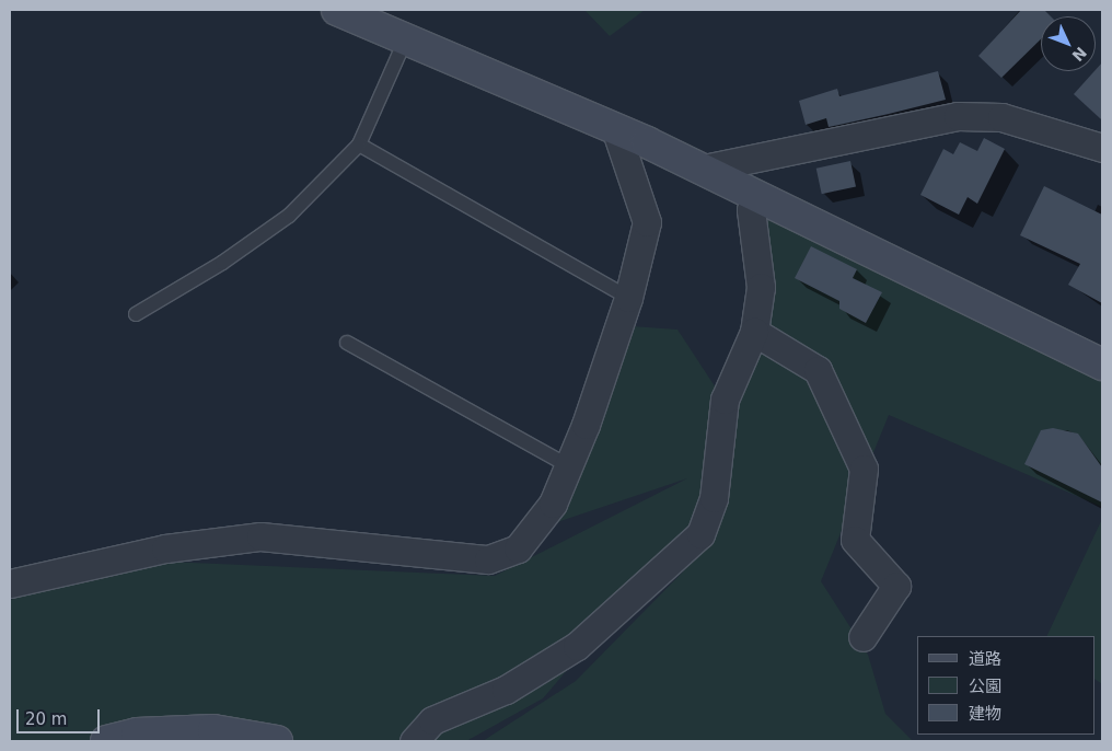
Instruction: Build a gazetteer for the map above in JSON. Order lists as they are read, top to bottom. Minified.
{"legend":["道路","公園","建物"],"scale_bar":"20 m","north":"bottom right"}
